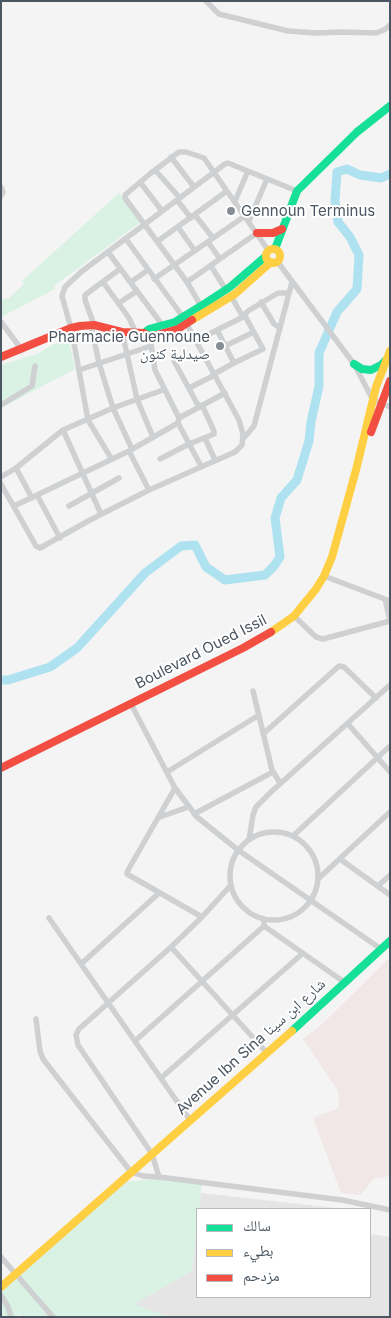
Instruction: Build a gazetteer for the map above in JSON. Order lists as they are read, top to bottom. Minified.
{"streets":{"street":["Boulevard Oued Issil","Avenue Ibn Sina شارع ابن سينا"]},"places":["Gennoun Terminus","Pharmacie Guennoune صيدلية كنون"],"legend":["سالك","بطيء","مزدحم"]}
